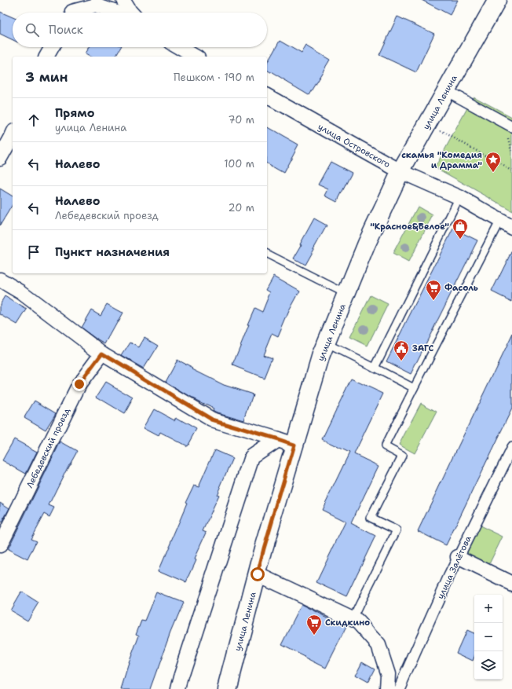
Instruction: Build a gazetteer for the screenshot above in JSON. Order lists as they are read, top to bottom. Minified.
{"streets":{"main road":["улица Ленина"],"street":["улица Островского","Лебедевский проезд","улица Залётова"]},"crossings":[["улица Ленина","улица Островского"]],"places":{"place":["скамья \"Комедия и Драмма\""],"shop":["\"Красное&Белое\""],"supermarket":["Фасоль","Скидкино"],"public building":["ЗАГС"]},"page":{"search":"Поиск","heading":["3 мин","Пешком · 190 m"],"list":[["Прямо","улица Ленина","70 m"],["Налево","100 m"],["Налево","Лебедевский проезд","20 m"],"Пункт назначения"],"map_buttons":["+","−"]}}
